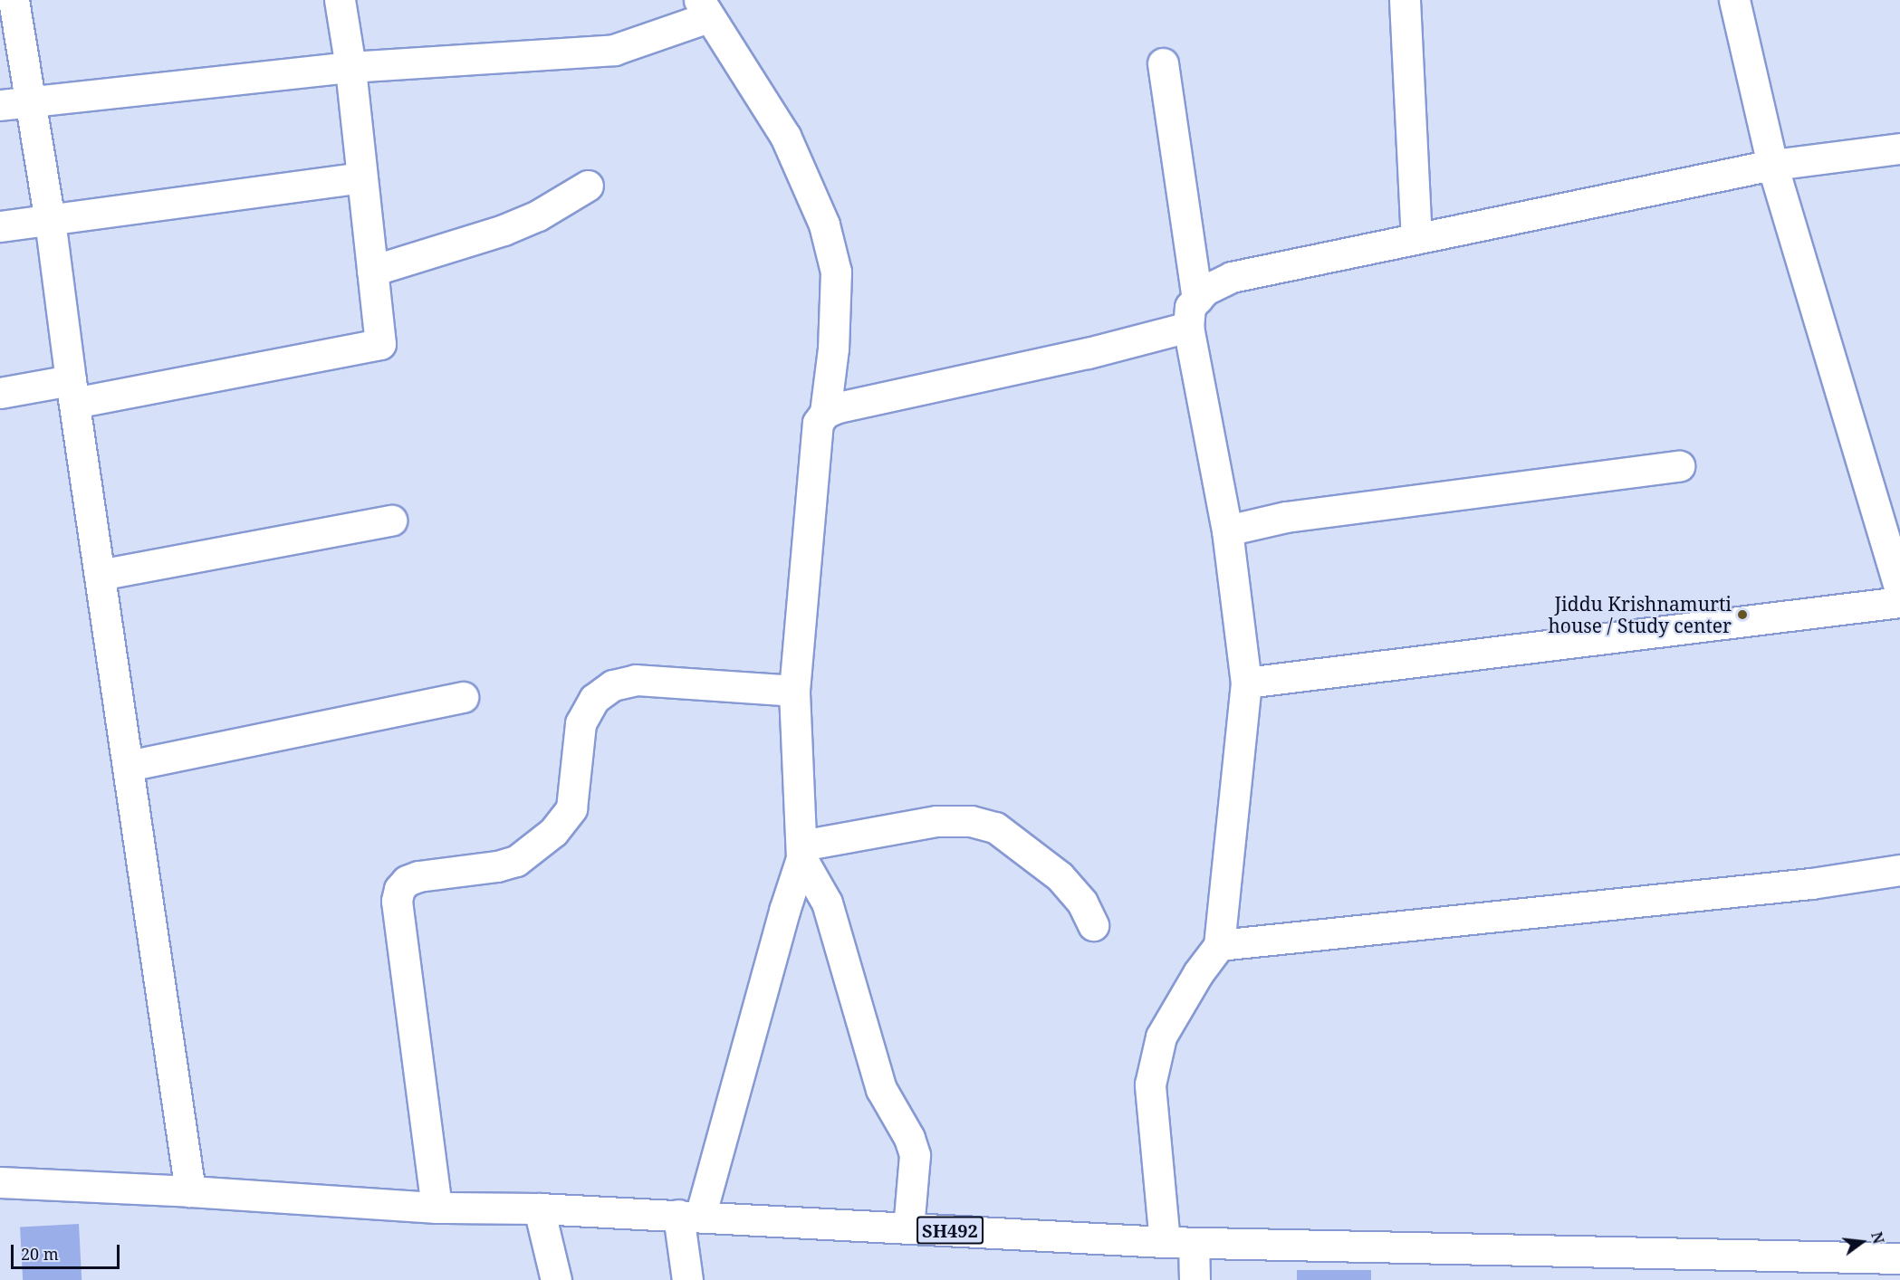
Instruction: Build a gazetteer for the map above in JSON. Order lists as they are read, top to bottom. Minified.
{"streets":{"street":["SH492"]},"places":["Jiddu Krishnamurti house / Study center"],"scale_bar":"20 m","north":"right"}
